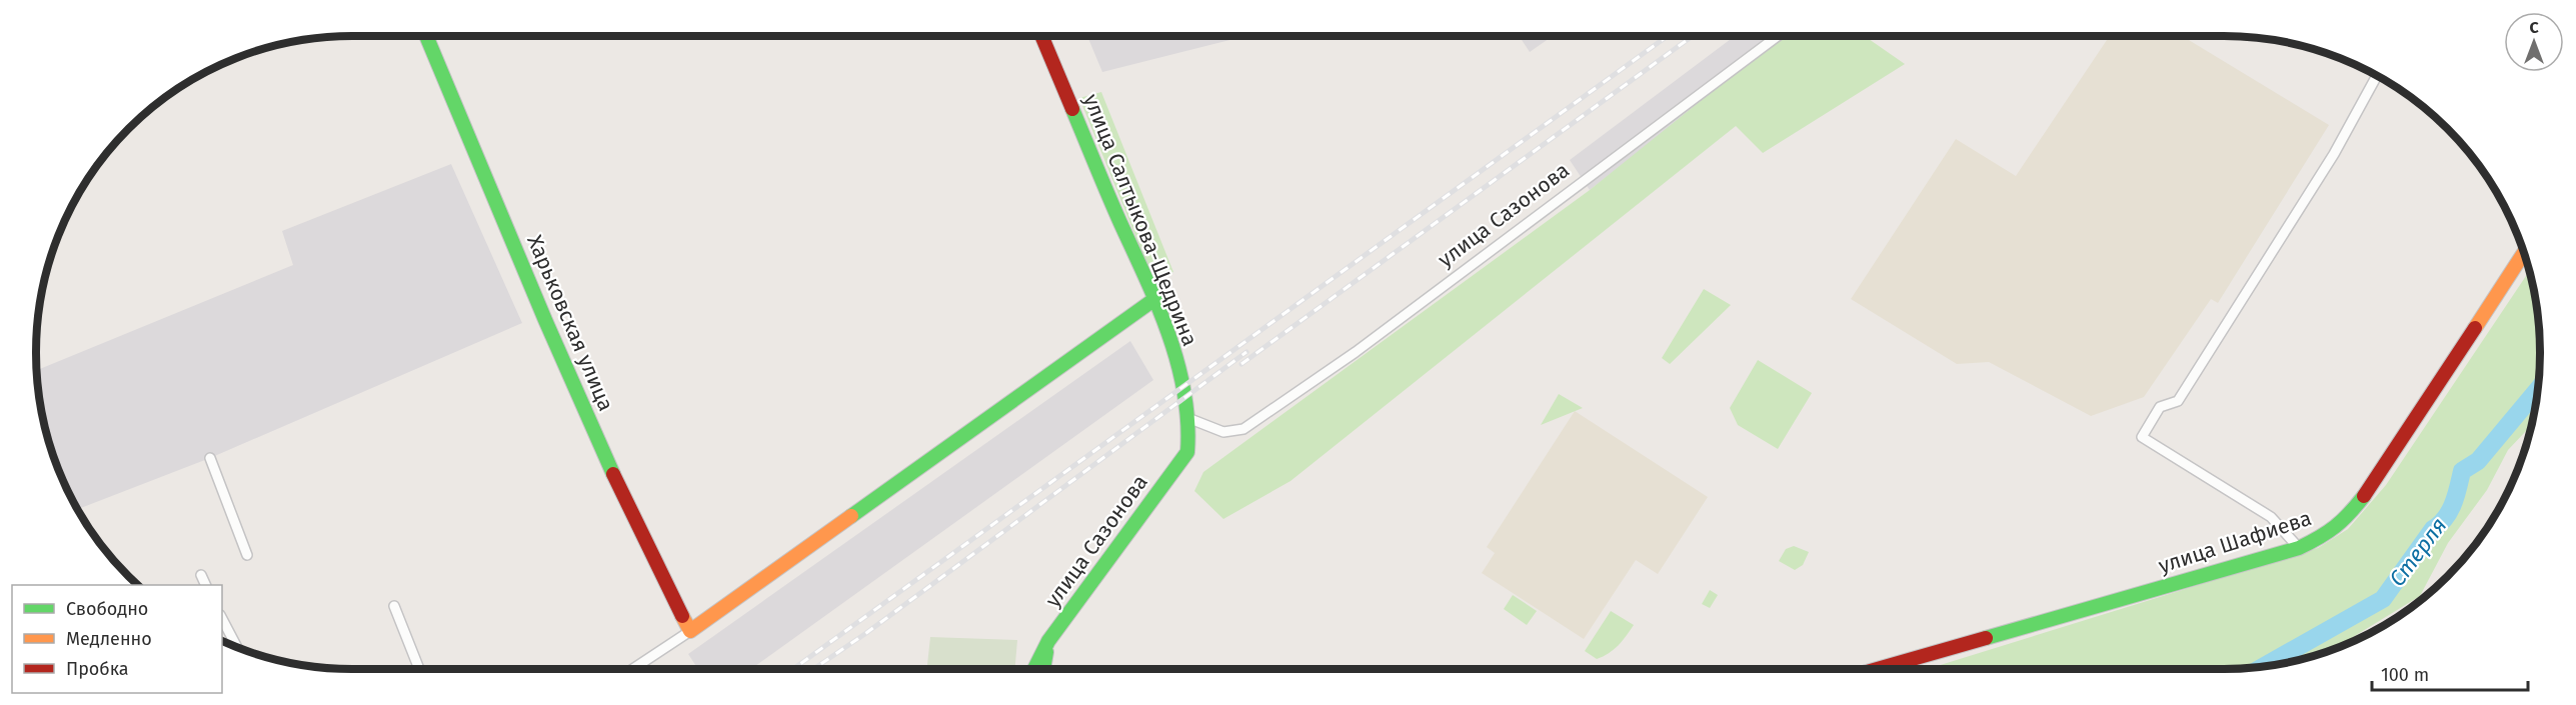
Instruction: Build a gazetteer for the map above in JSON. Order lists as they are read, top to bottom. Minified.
{"streets":{"street":["улица Сазонова","улица Салтыкова-Щедрина","Харьковская улица","улица Шафиева"]},"crossings":[["улица Сазонова","улица Салтыкова-Щедрина"]],"water":["Стерля"],"legend":["Свободно","Медленно","Пробка"],"scale_bar":"100 m","north":"top"}
